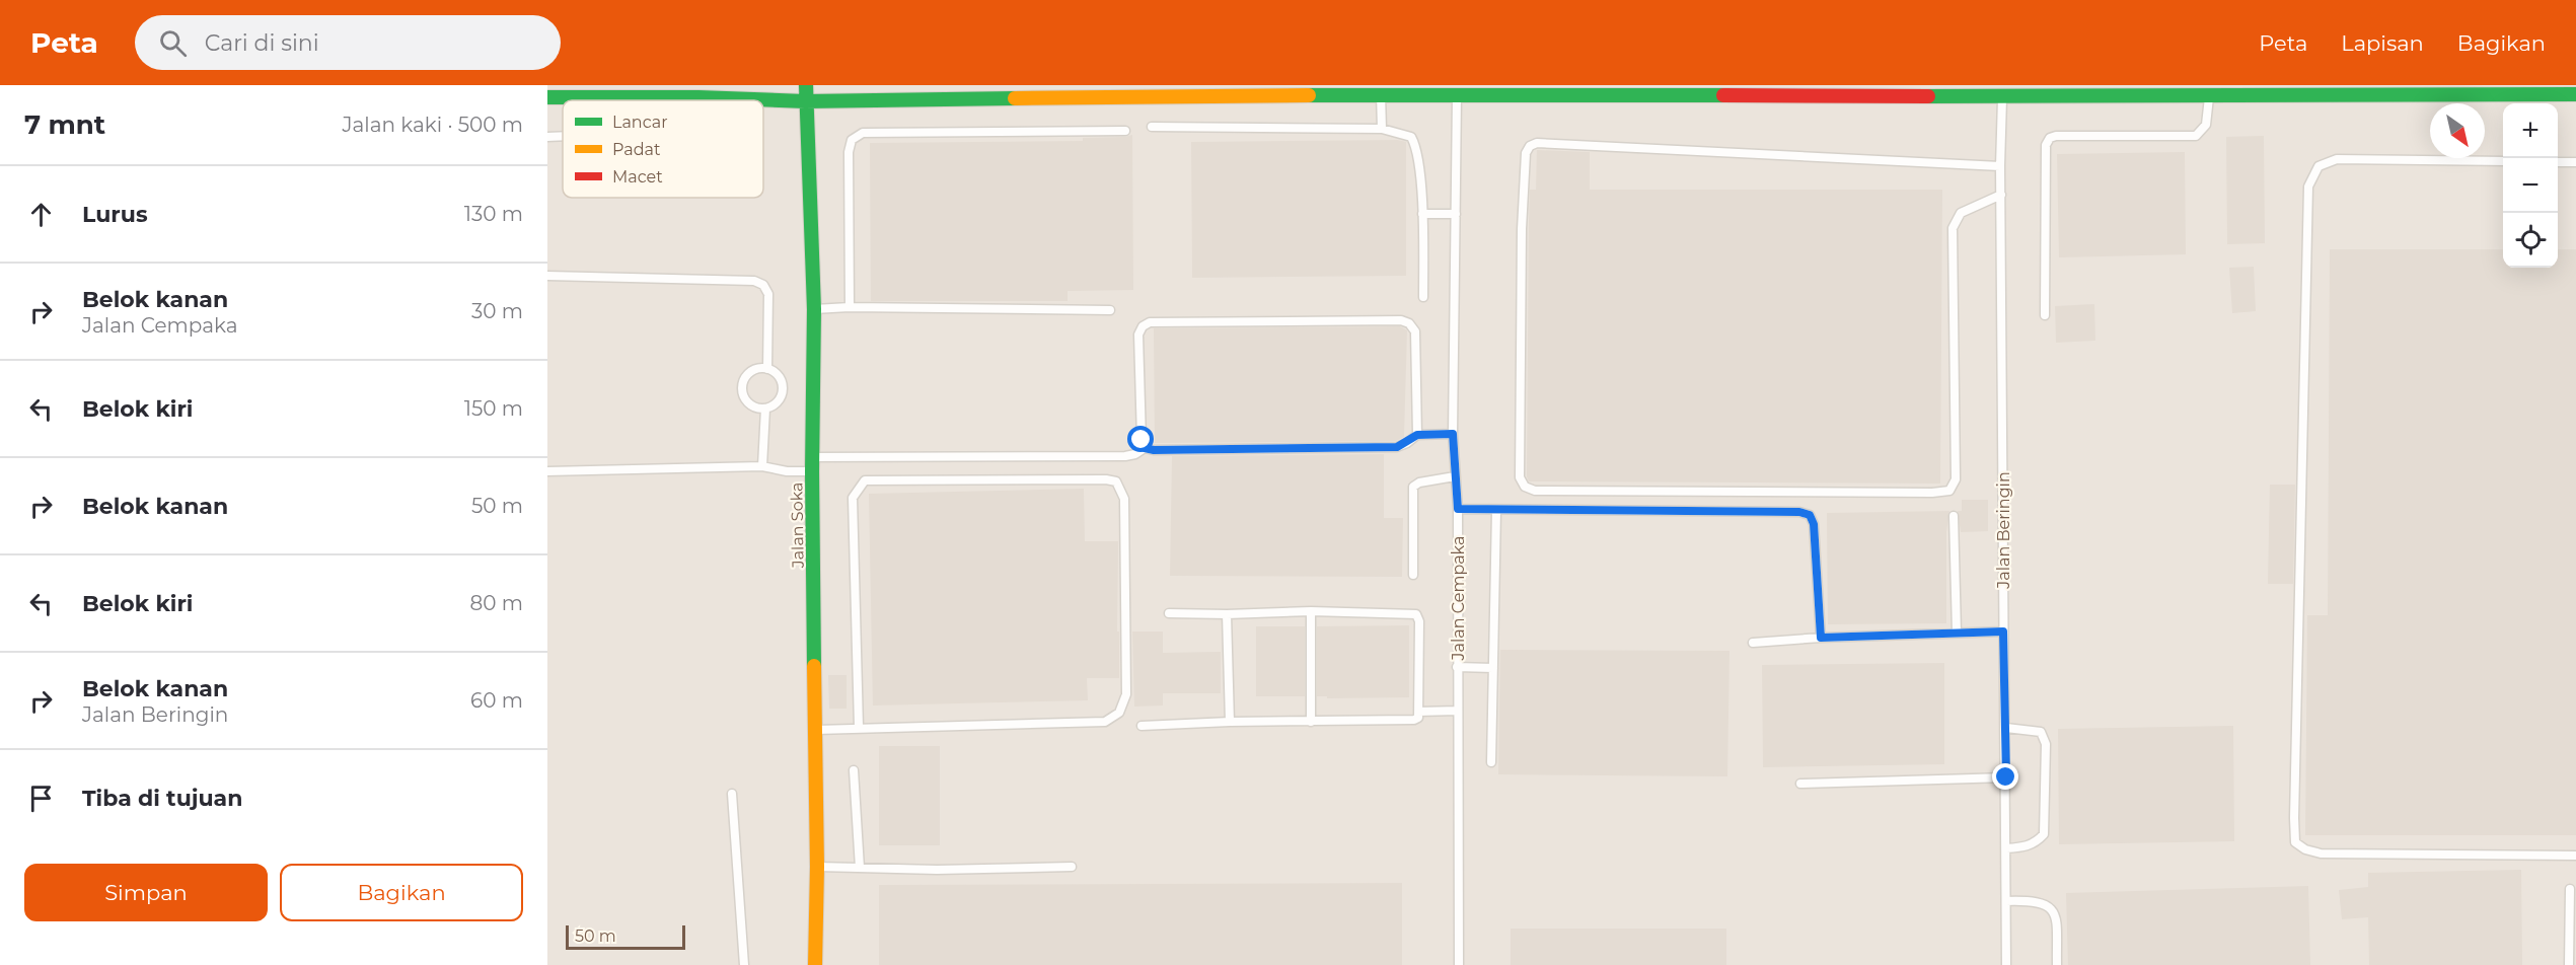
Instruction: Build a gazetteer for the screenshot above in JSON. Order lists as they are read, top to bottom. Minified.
{"streets":{"street":["Jalan Soka"],"lane":["Jalan Beringin","Jalan Cempaka"]},"legend":["Lancar","Padat","Macet"],"scale_bar":"50 m","north":"bottom right","page":{"header":"Peta","search":"Cari di sini","nav":["Peta","Lapisan","Bagikan"],"heading":["7 mnt","Jalan kaki · 500 m"],"map_buttons":["+","−"],"list":[["Lurus","130 m"],["Belok kanan","Jalan Cempaka","30 m"],["Belok kiri","150 m"],["Belok kanan","50 m"],["Belok kiri","80 m"],["Belok kanan","Jalan Beringin","60 m"],"Tiba di tujuan"],"buttons":["Simpan","Bagikan"],"scale":"50 m"}}
